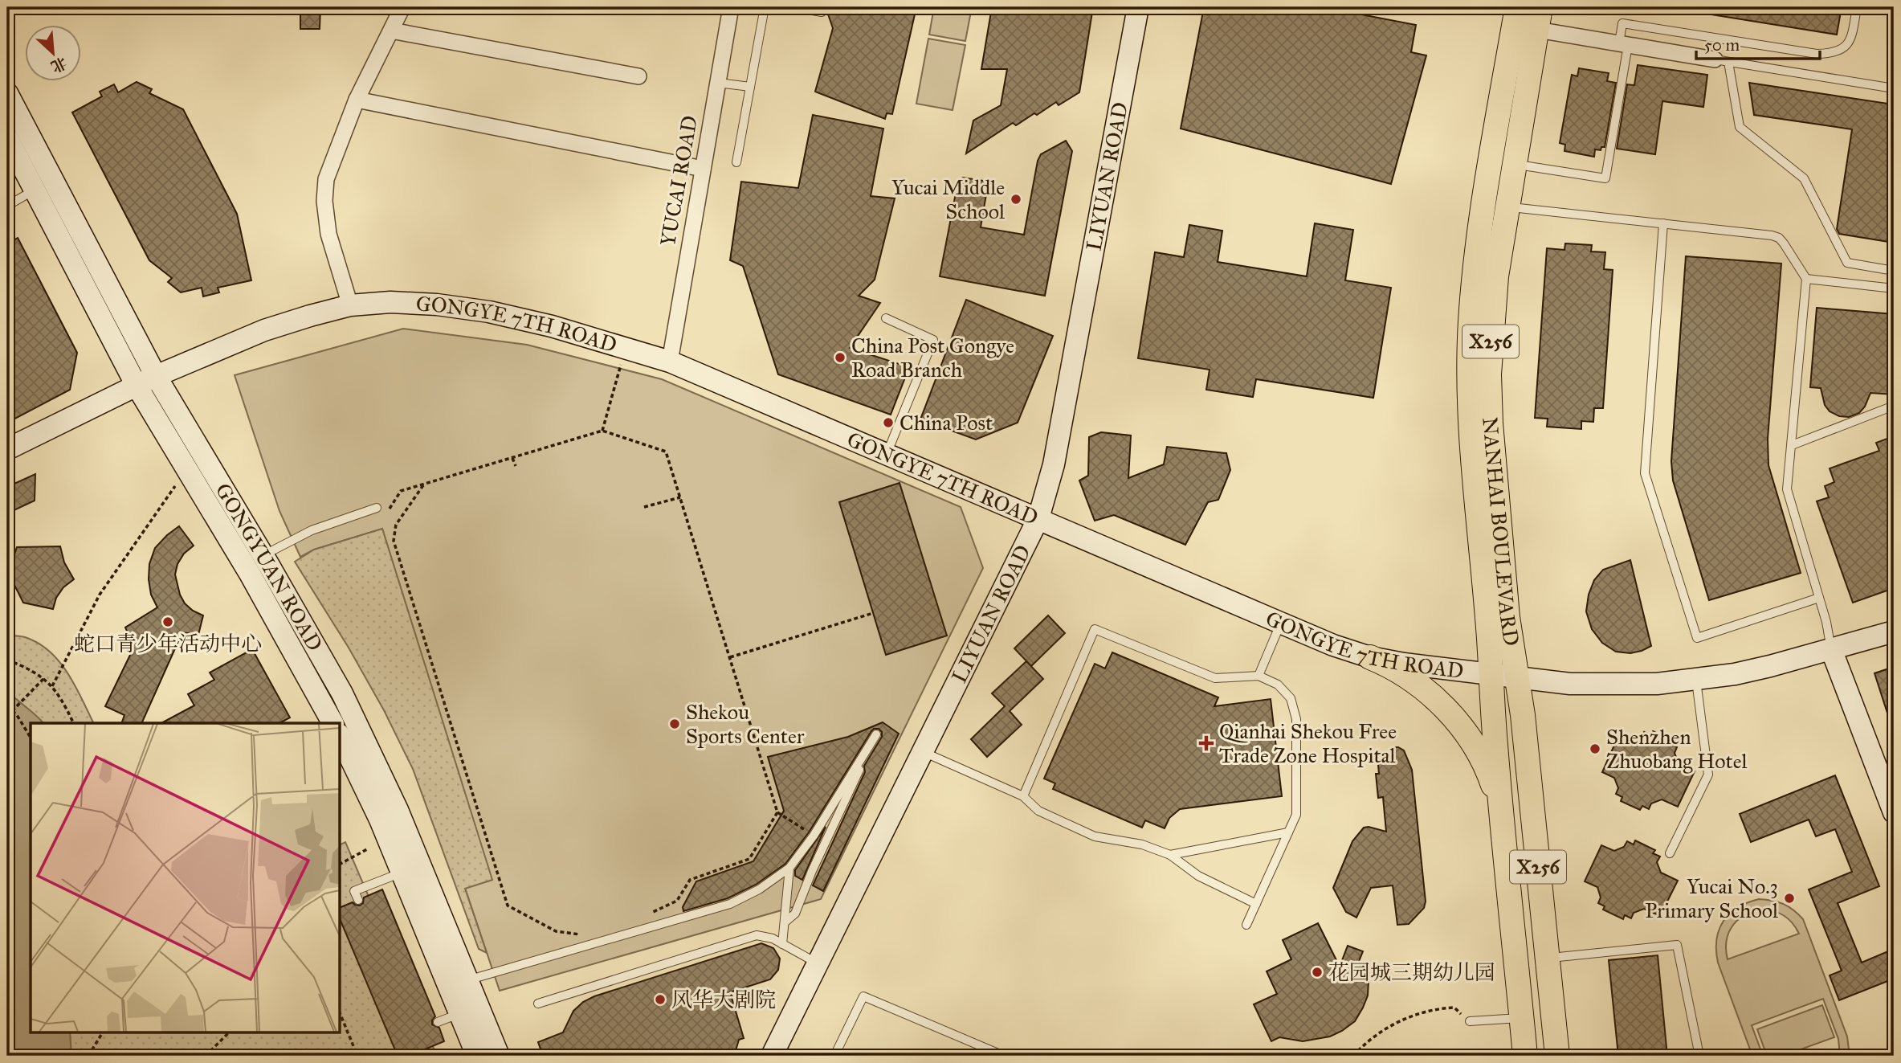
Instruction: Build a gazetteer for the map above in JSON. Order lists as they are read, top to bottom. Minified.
{"streets":{"main road":["X256","NANHAI BOULEVARD"],"street":["LIYUAN ROAD","YUCAI ROAD","GONGYE 7TH ROAD","GONGYUAN ROAD"]},"crossings":[["LIYUAN ROAD","GONGYE 7TH ROAD"],["YUCAI ROAD","GONGYE 7TH ROAD"],["GONGYE 7TH ROAD","NANHAI BOULEVARD"],["GONGYE 7TH ROAD","GONGYUAN ROAD"]],"places":{"other":["Yucai Middle School","China Post Gongye Road Branch","China Post","蛇口青少年活动中心","Shekou Sports Center","Shenzhen Zhuobang Hotel","Yucai No.3 Primary School","花园城三期幼儿园","风华大剧院"],"health":["Qianhai Shekou Free Trade Zone Hospital"]},"scale_bar":"50 m","north":"bottom right"}
